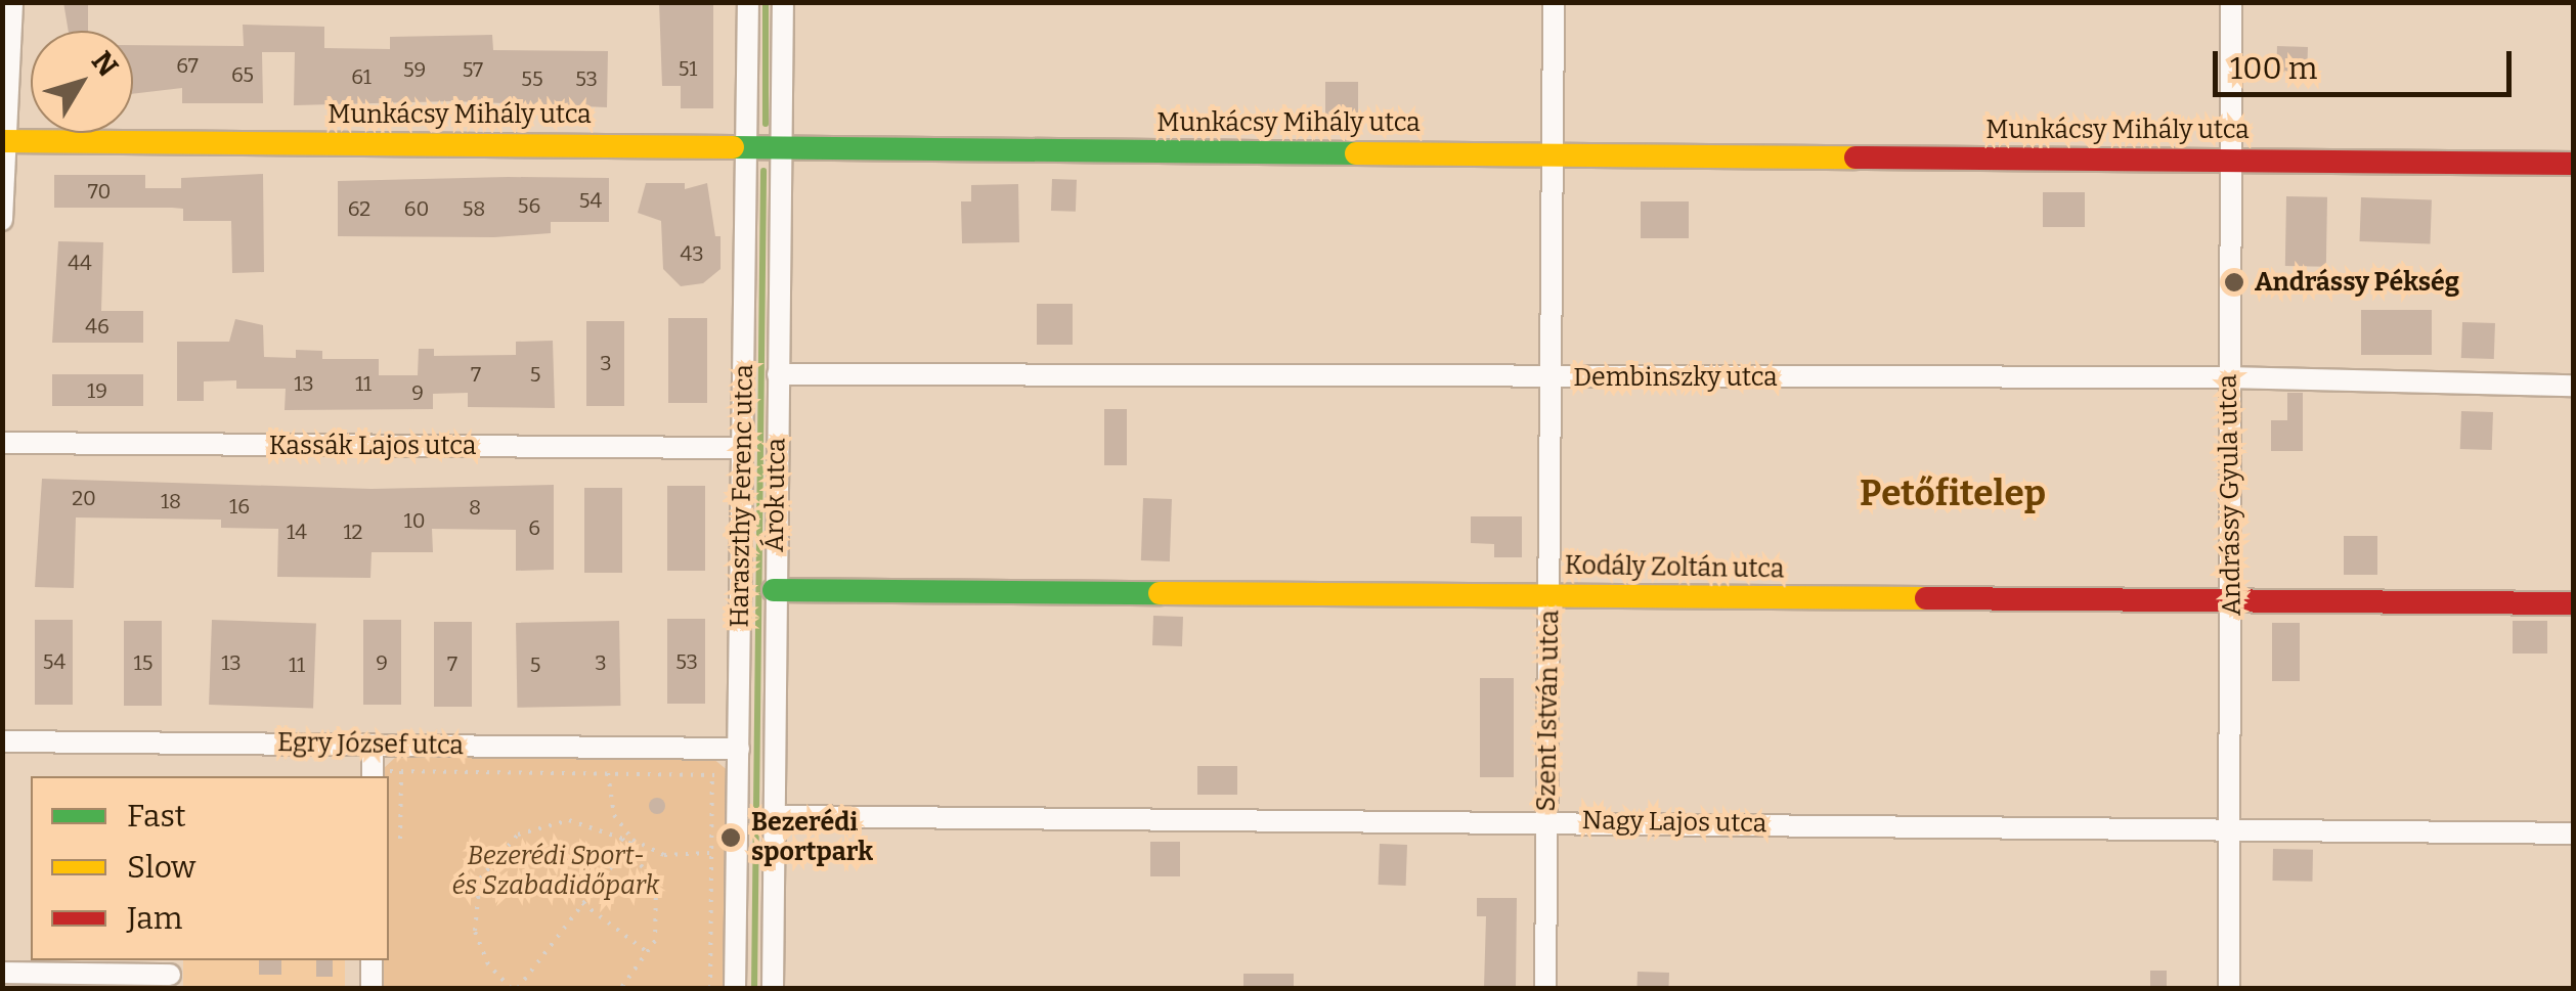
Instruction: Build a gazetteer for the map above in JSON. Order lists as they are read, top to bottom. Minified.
{"streets":{"street":["Munkácsy Mihály utca","Dembinszky utca","Kassák Lajos utca","Árok utca","Andrássy Gyula utca","Haraszthy Ferenc utca","Kodály Zoltán utca","Szent István utca","Egry József utca","Nagy Lajos utca"]},"crossings":[["Munkácsy Mihály utca","Árok utca"],["Munkácsy Mihály utca","Andrássy Gyula utca"],["Munkácsy Mihály utca","Haraszthy Ferenc utca"],["Munkácsy Mihály utca","Szent István utca"],["Dembinszky utca","Árok utca"],["Dembinszky utca","Andrássy Gyula utca"],["Dembinszky utca","Szent István utca"],["Kassák Lajos utca","Haraszthy Ferenc utca"],["Árok utca","Kodály Zoltán utca"],["Árok utca","Nagy Lajos utca"],["Andrássy Gyula utca","Kodály Zoltán utca"],["Andrássy Gyula utca","Nagy Lajos utca"],["Haraszthy Ferenc utca","Egry József utca"],["Kodály Zoltán utca","Szent István utca"],["Szent István utca","Nagy Lajos utca"]],"districts":["Petőfitelep"],"parks":["Bezerédi Sport- és Szabadidőpark"],"places":["Andrássy Pékség","Bezerédi sportpark"],"house_numbers":["67","51","59","57","65","61","55","53","70","54","56","62","60","58","43","44","46","3","7","5","13","11","19","9","20","18","16","8","10","6","14","12","54","53","15","13","9","3","7","11","5"],"legend":["Fast","Slow","Jam"],"scale_bar":"100 m","north":"top right"}
